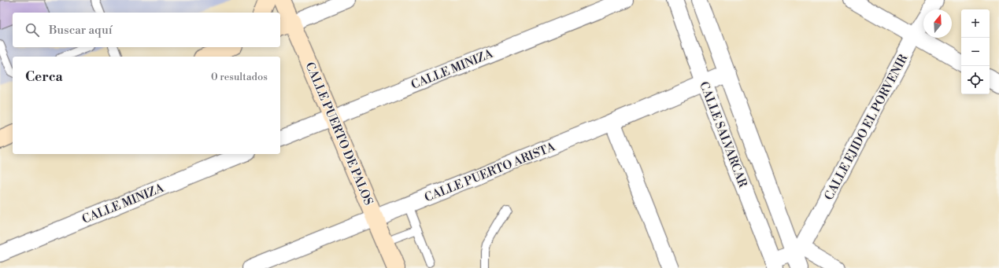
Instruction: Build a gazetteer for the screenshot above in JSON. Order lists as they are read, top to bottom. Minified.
{"streets":{"street":["CALLE MINIZA","CALLE EJIDO EL PORVENIR","CALLE PUERTO DE PALOS","CALLE SALVARCAR","CALLE PUERTO ARISTA"]},"crossings":[["CALLE MINIZA","CALLE PUERTO DE PALOS"],["CALLE EJIDO EL PORVENIR","CALLE SALVARCAR"],["CALLE PUERTO DE PALOS","CALLE PUERTO ARISTA"],["CALLE SALVARCAR","CALLE PUERTO ARISTA"]],"north":"top","page":{"map_buttons":["+","−"],"search":"Buscar aquí","heading":["Cerca","0 resultados"]}}
